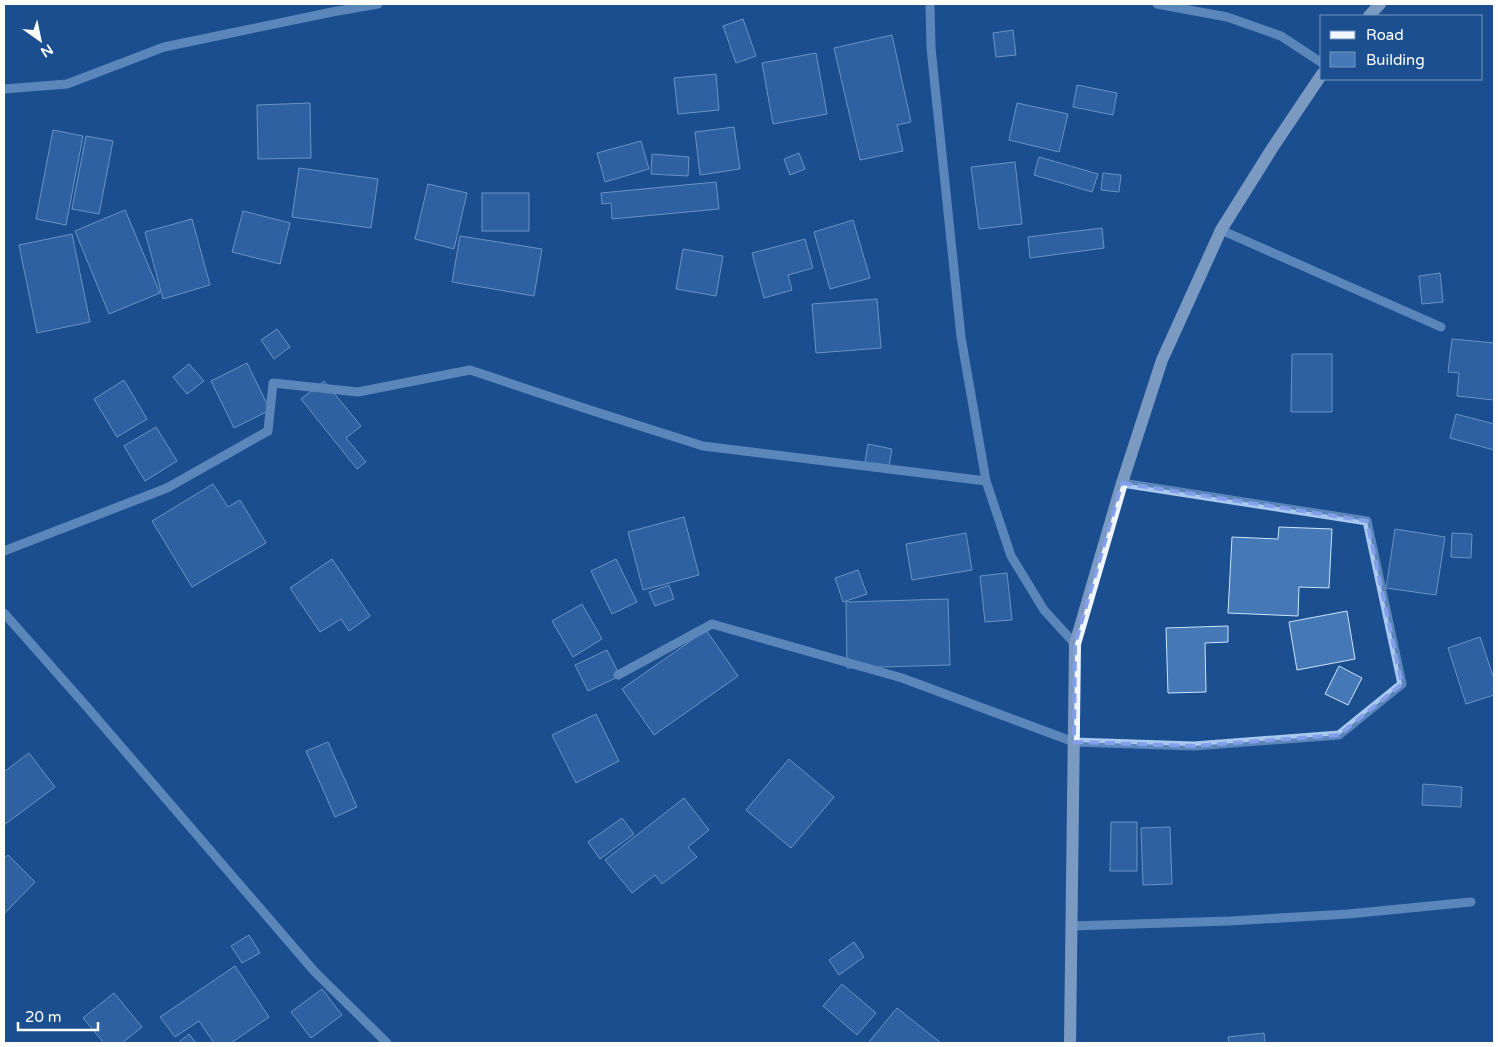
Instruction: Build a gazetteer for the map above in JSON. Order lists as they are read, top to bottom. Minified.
{"legend":["Road","Building"],"scale_bar":"20 m","north":"bottom right"}
